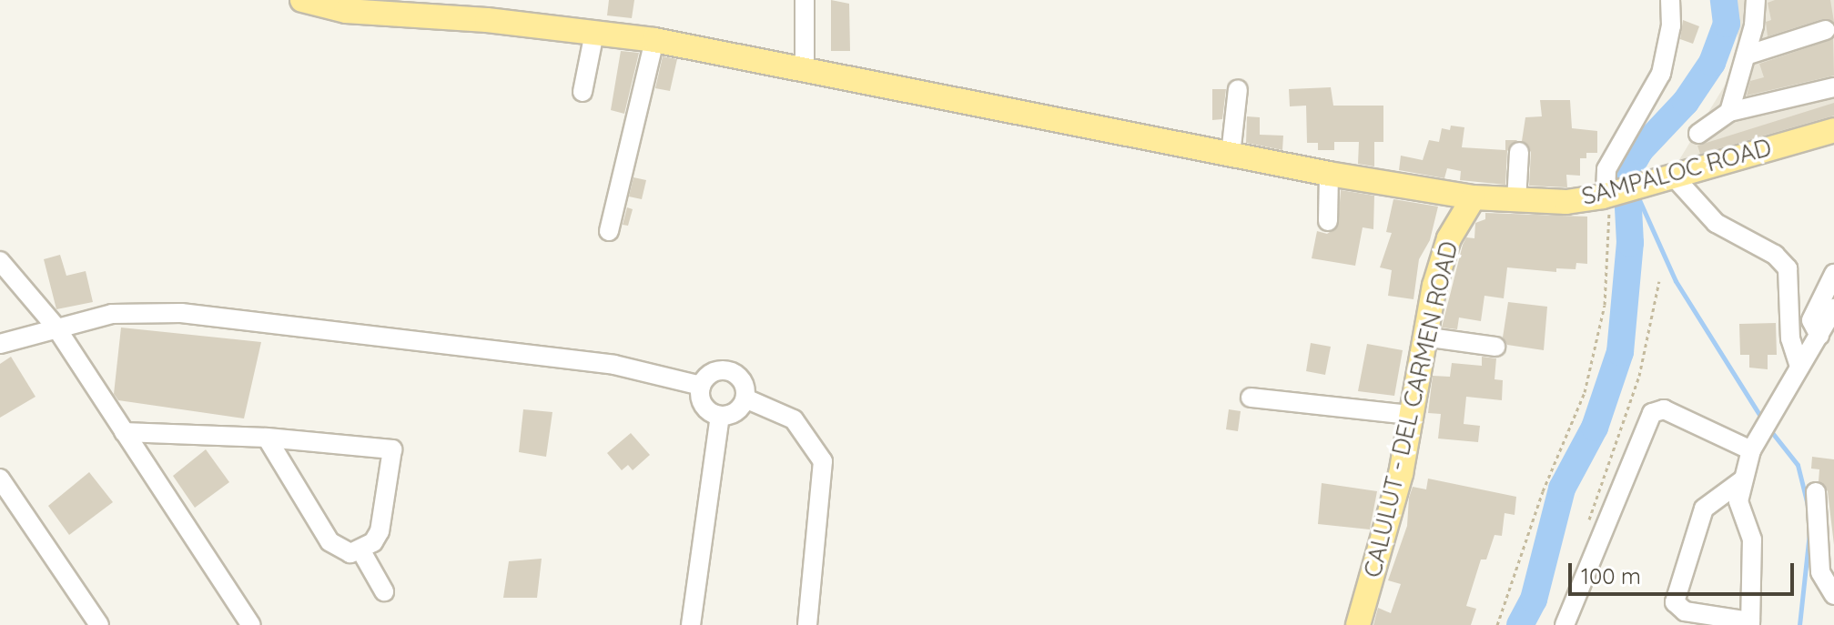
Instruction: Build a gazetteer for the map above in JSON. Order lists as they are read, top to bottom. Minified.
{"streets":{"main road":["SAMPALOC ROAD","CALULUT - DEL CARMEN ROAD"]},"crossings":[["SAMPALOC ROAD","CALULUT - DEL CARMEN ROAD"]],"scale_bar":"100 m"}
